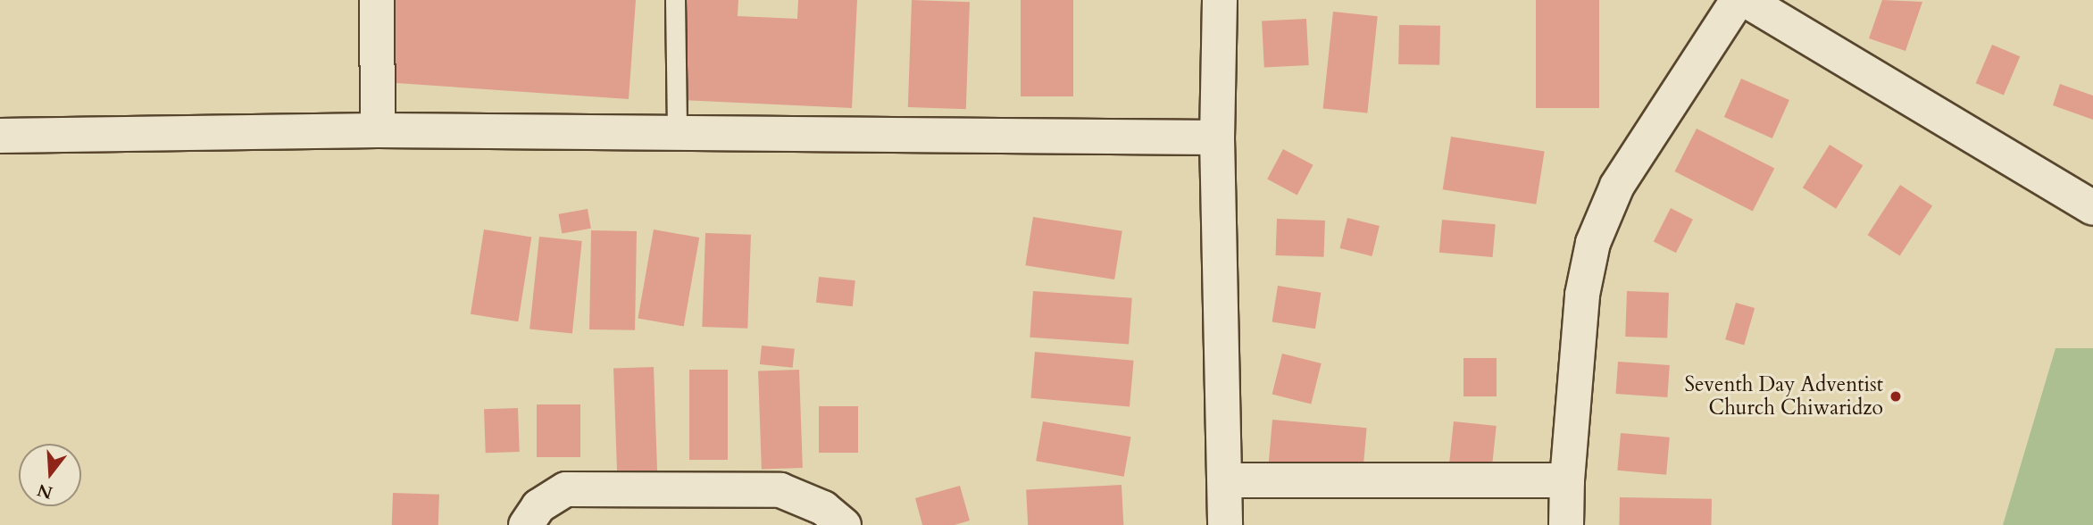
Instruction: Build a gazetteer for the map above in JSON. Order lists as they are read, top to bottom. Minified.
{"places":["Seventh Day Adventist Church Chiwaridzo"],"north":"bottom"}
